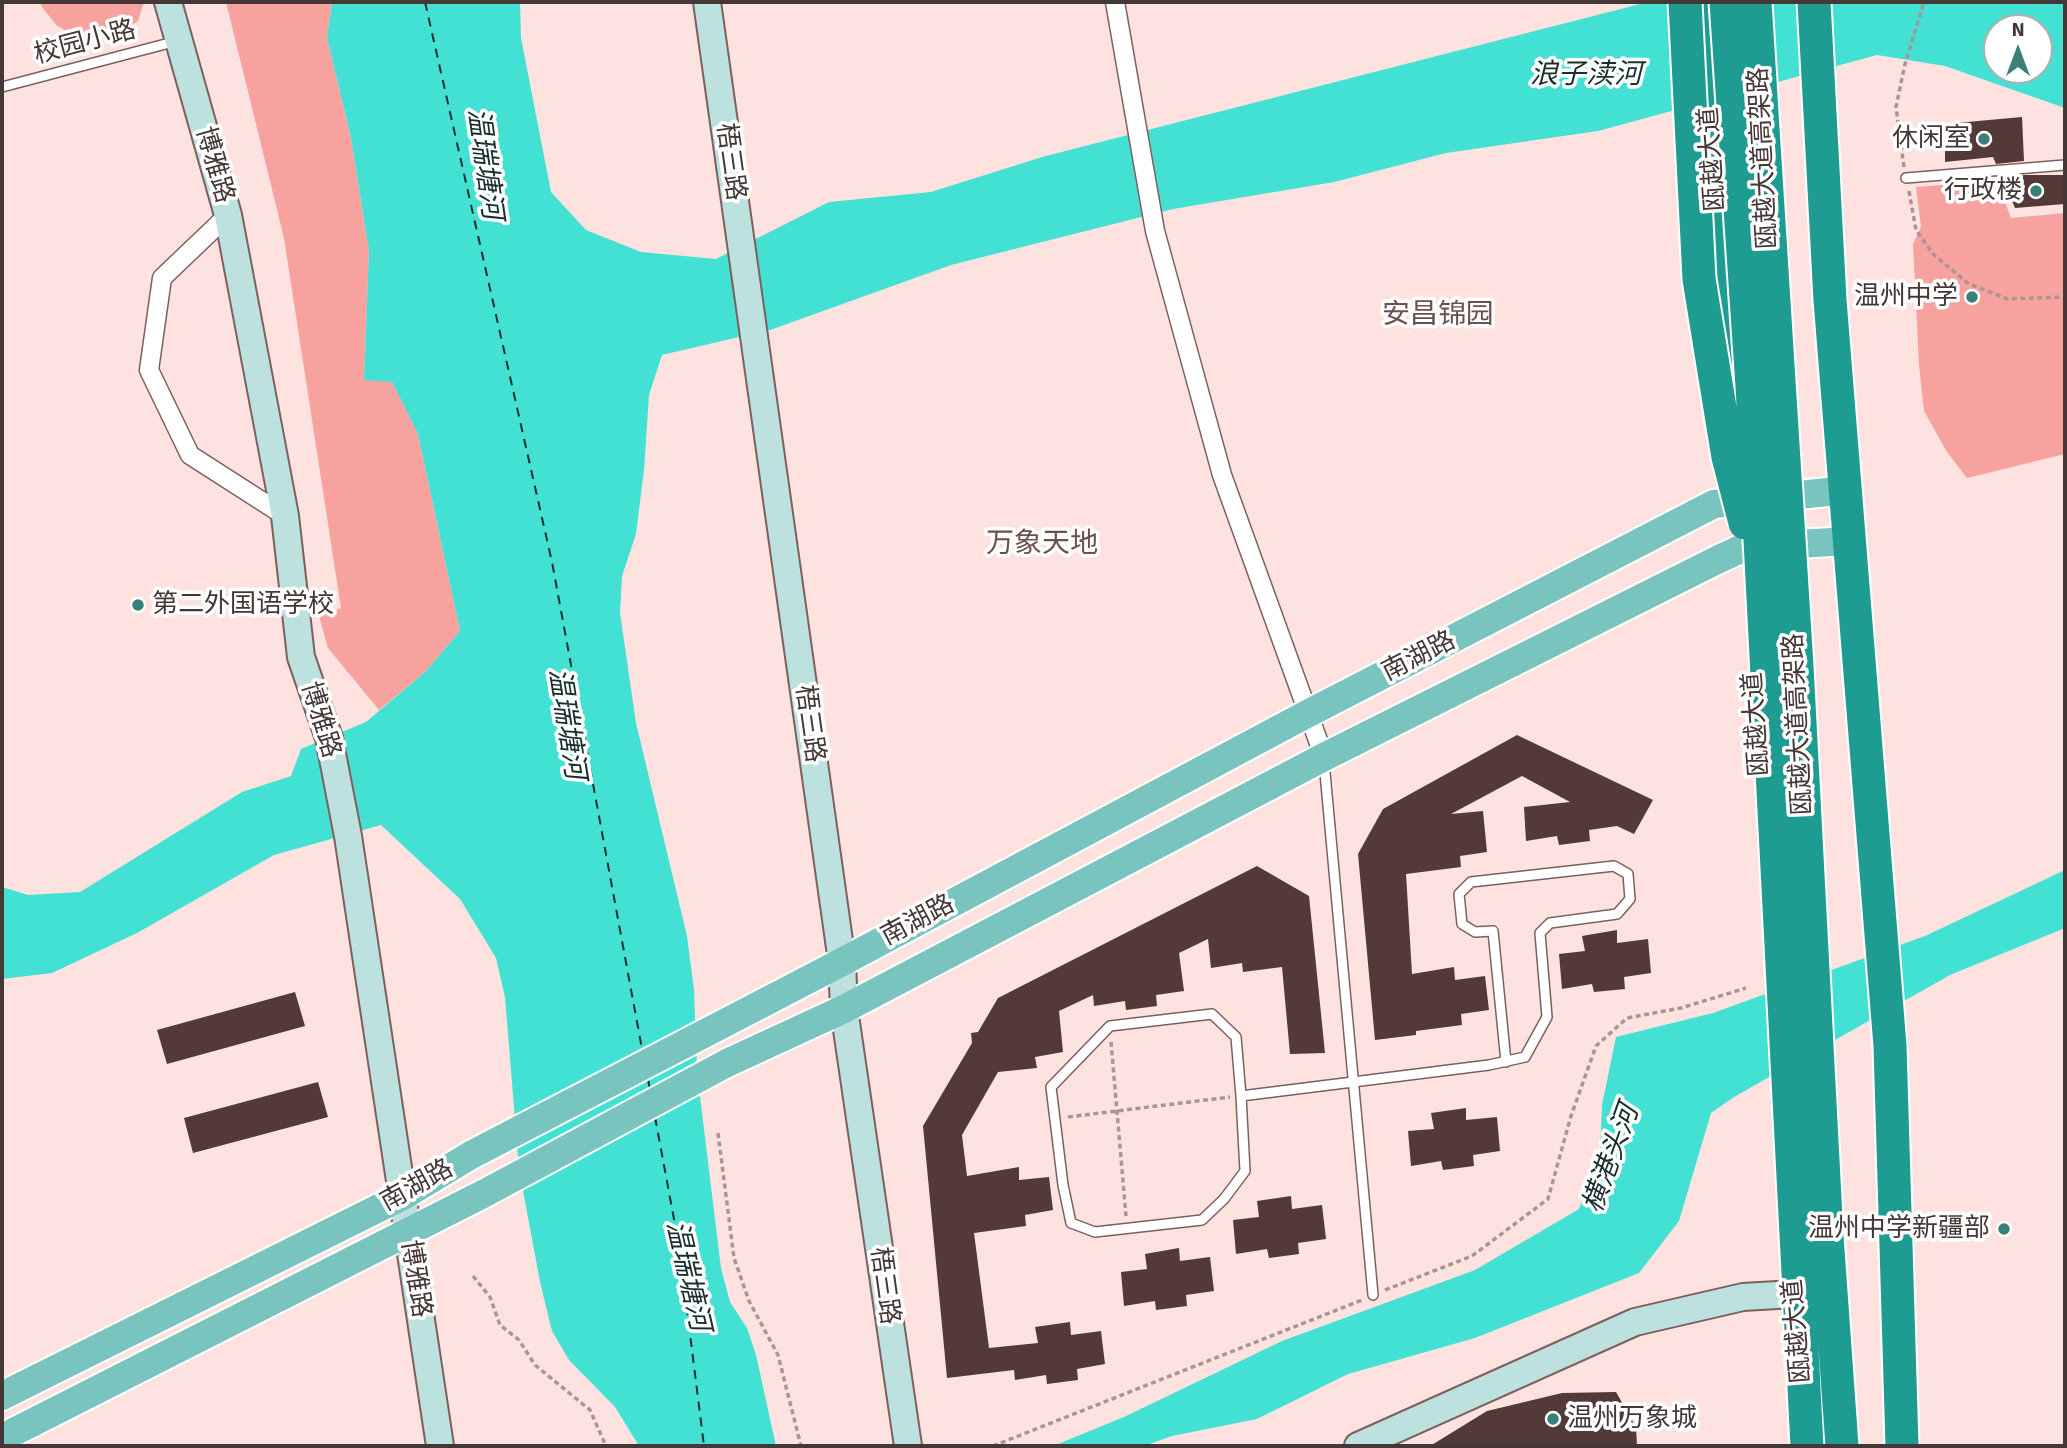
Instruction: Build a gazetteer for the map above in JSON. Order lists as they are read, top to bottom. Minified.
{"streets":{"highway":["瓯越大道高架路","瓯越大道"],"main road":["南湖路"],"street":["梧三路","博雅路"],"lane":["校园小路"]},"crossings":[["校园小路","博雅路"],["瓯越大道高架路","瓯越大道"],["瓯越大道","南湖路"],["梧三路","南湖路"],["博雅路","南湖路"]],"districts":["安昌锦园","万象天地"],"water":["浪子渎河","温瑞塘河","横港头河"],"places":["休闲室","行政楼","温州中学","第二外国语学校","温州中学新疆部","温州万象城"],"north":"top"}
